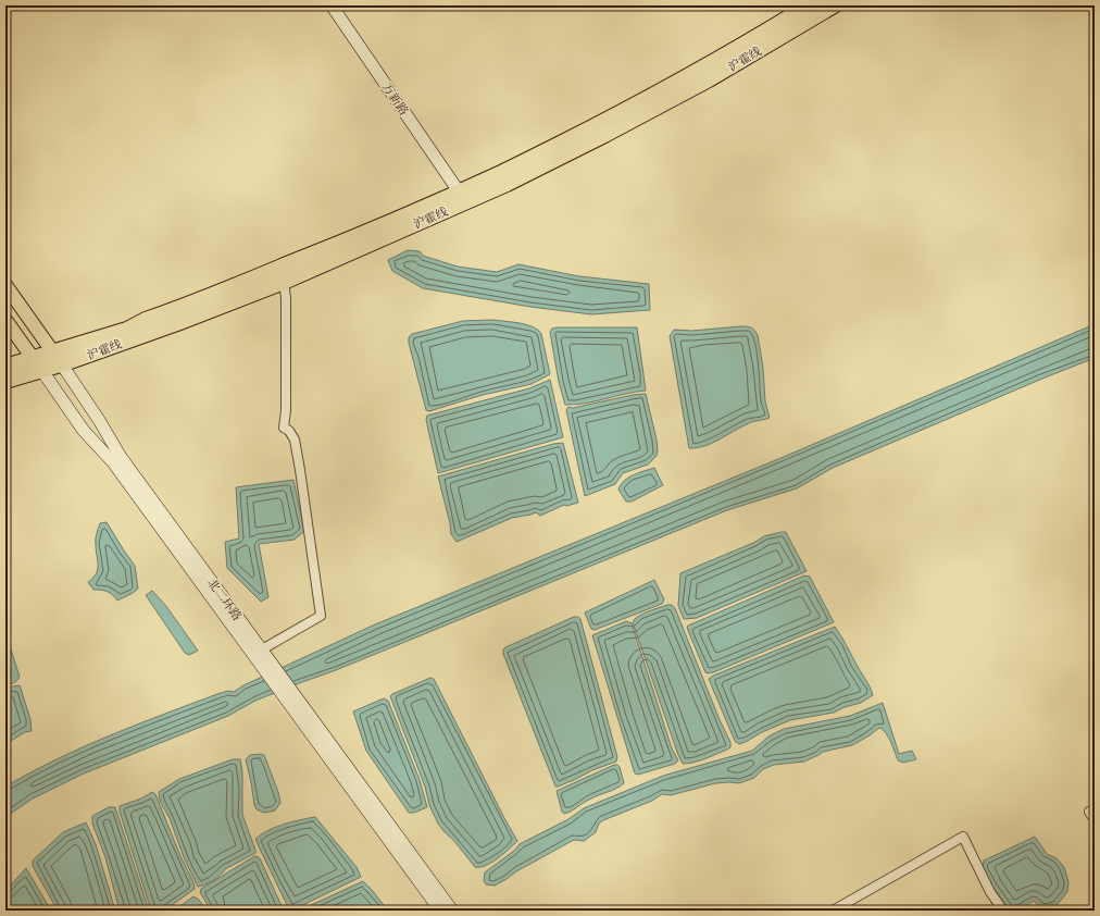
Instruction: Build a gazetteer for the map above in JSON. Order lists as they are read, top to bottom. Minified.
{"streets":{"highway":["沪霍线"],"main road":["万新路","北二环路"]},"crossings":[["沪霍线","万新路"],["沪霍线","北二环路"]]}
